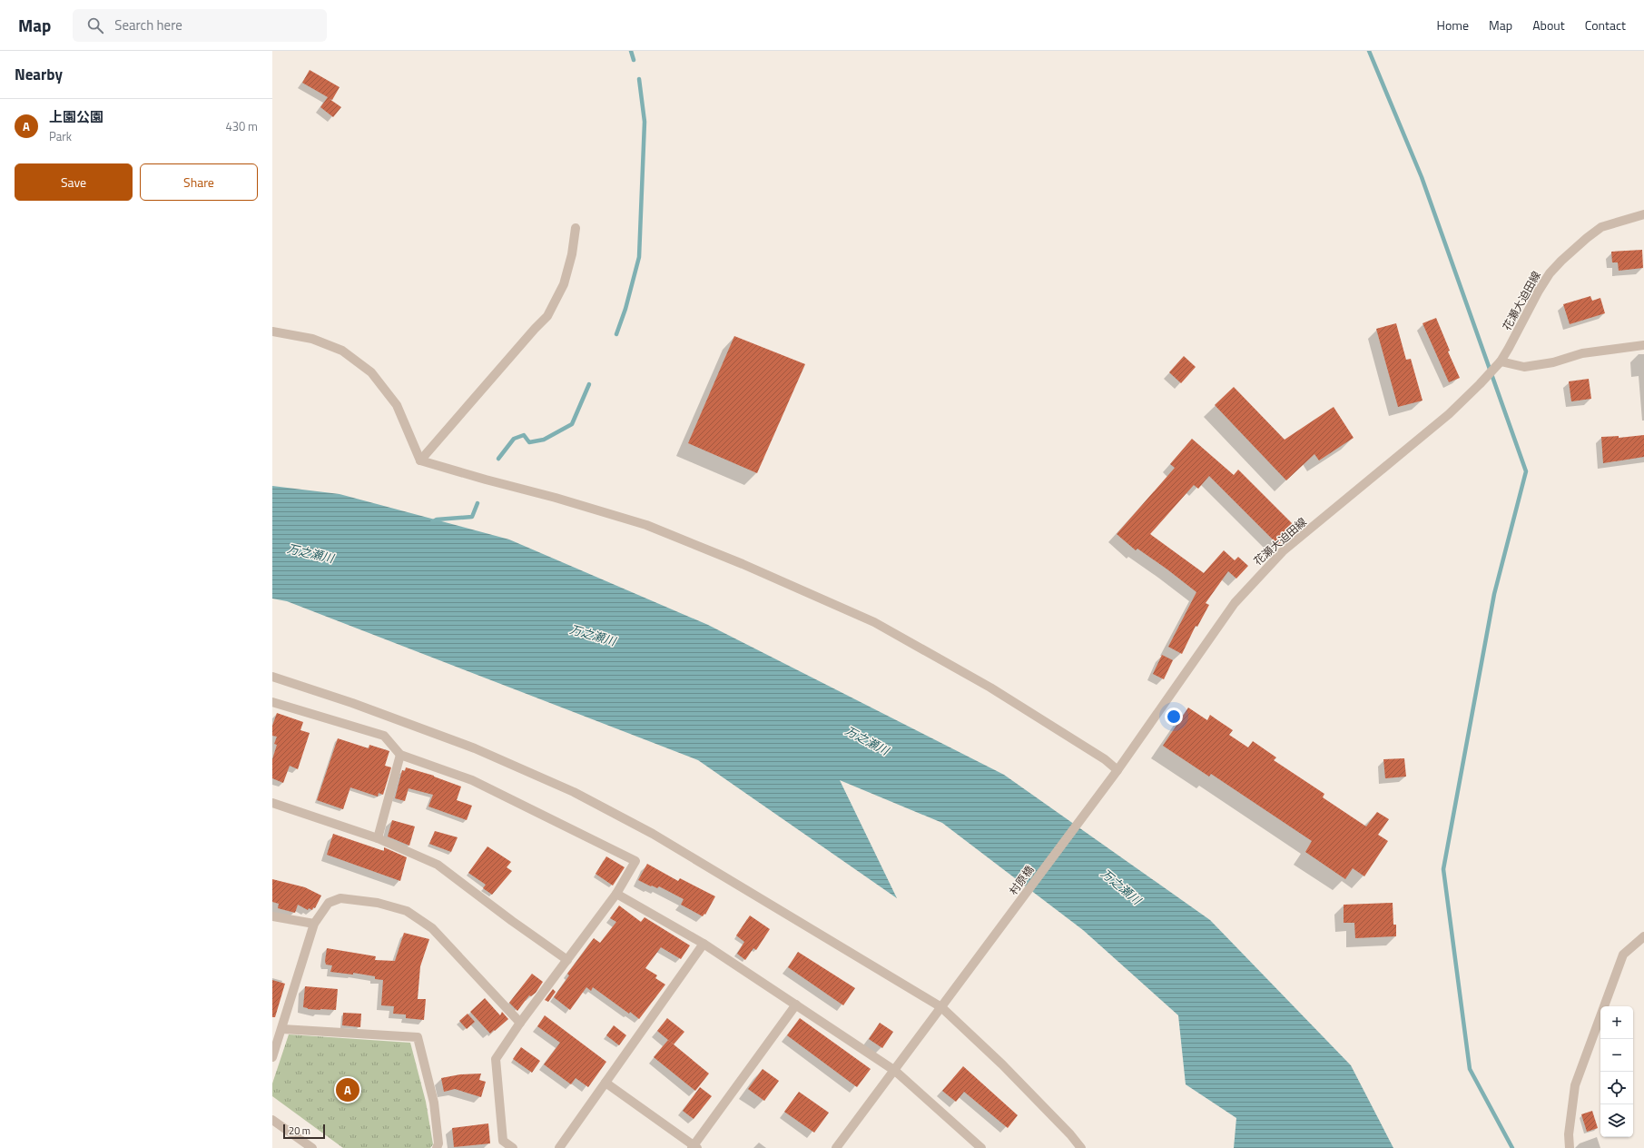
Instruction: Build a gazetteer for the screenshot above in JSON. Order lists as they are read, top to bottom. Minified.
{"streets":{"street":["花瀬大迫田線","村原橋"]},"crossings":[["花瀬大迫田線","村原橋"]],"water":["万之瀬川"],"scale_bar":"20 m","page":{"header":"Map","search":"Search here","nav":["Home","Map","About","Contact"],"heading":"Nearby","list":[{"mark":"A","name":"上園公園","note":"Park","value":"430 m"}],"buttons":["Save","Share"],"map_buttons":["+","−"],"pins":"A","scale":"20 m"}}
